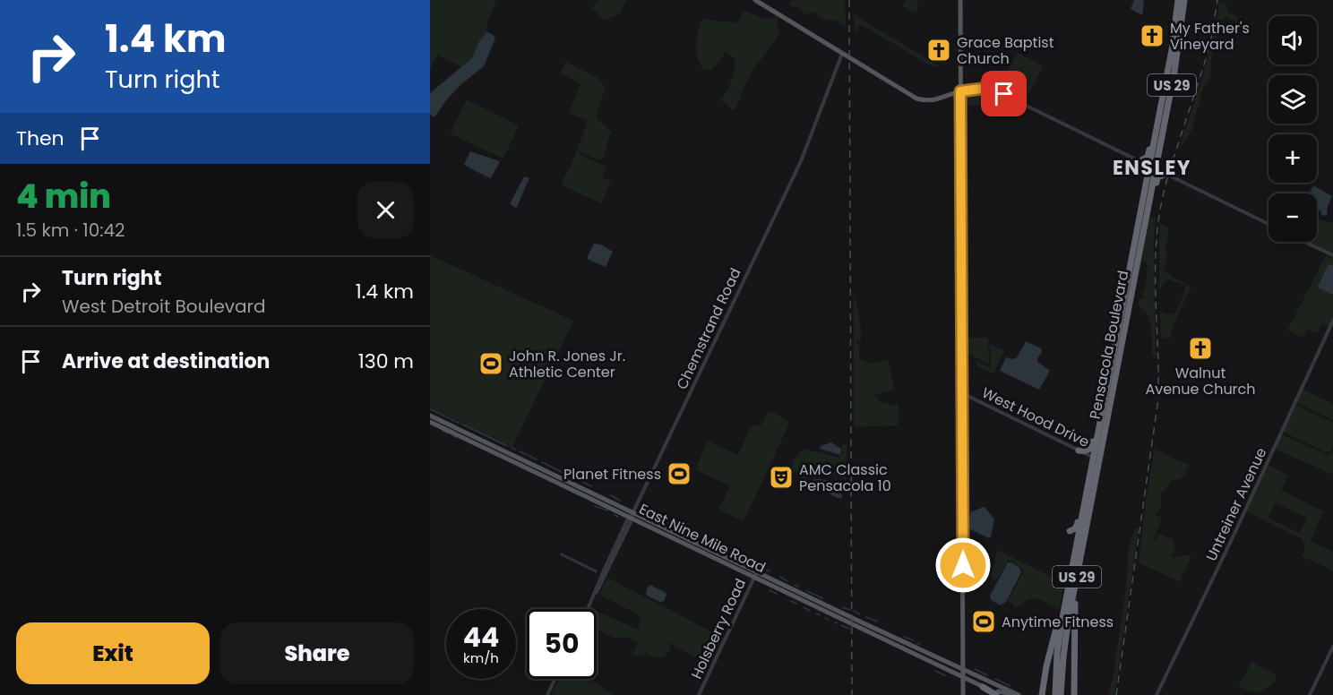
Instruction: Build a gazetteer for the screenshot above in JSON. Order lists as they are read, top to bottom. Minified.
{"streets":{"highway":["US 29","Pensacola Boulevard"],"main road":["East Nine Mile Road"],"street":["Chemstrand Road","West Hood Drive","Untreiner Avenue","Holsberry Road"]},"crossings":[["Chemstrand Road","East Nine Mile Road"],["Pensacola Boulevard","West Hood Drive"],["East Nine Mile Road","Holsberry Road"]],"districts":["ENSLEY"],"places":{"church":["My Father's Vineyard","Grace Baptist Church","Walnut Avenue Church"],"sports":["John R. Jones Jr. Athletic Center","Planet Fitness","Anytime Fitness"],"theatre":["AMC Classic Pensacola 10"]},"page":{"turn":["1.4 km","Turn right"],"map_buttons":["+","−"],"then":"Then","heading":["4 min","1.5 km · 10:42"],"list":[{"name":"Turn right","note":"West Detroit Boulevard","value":"1.4 km"},{"name":"Arrive at destination","value":"130 m"}],"speed":"44 km/h","limit":"50","buttons":["Exit","Share"]}}
